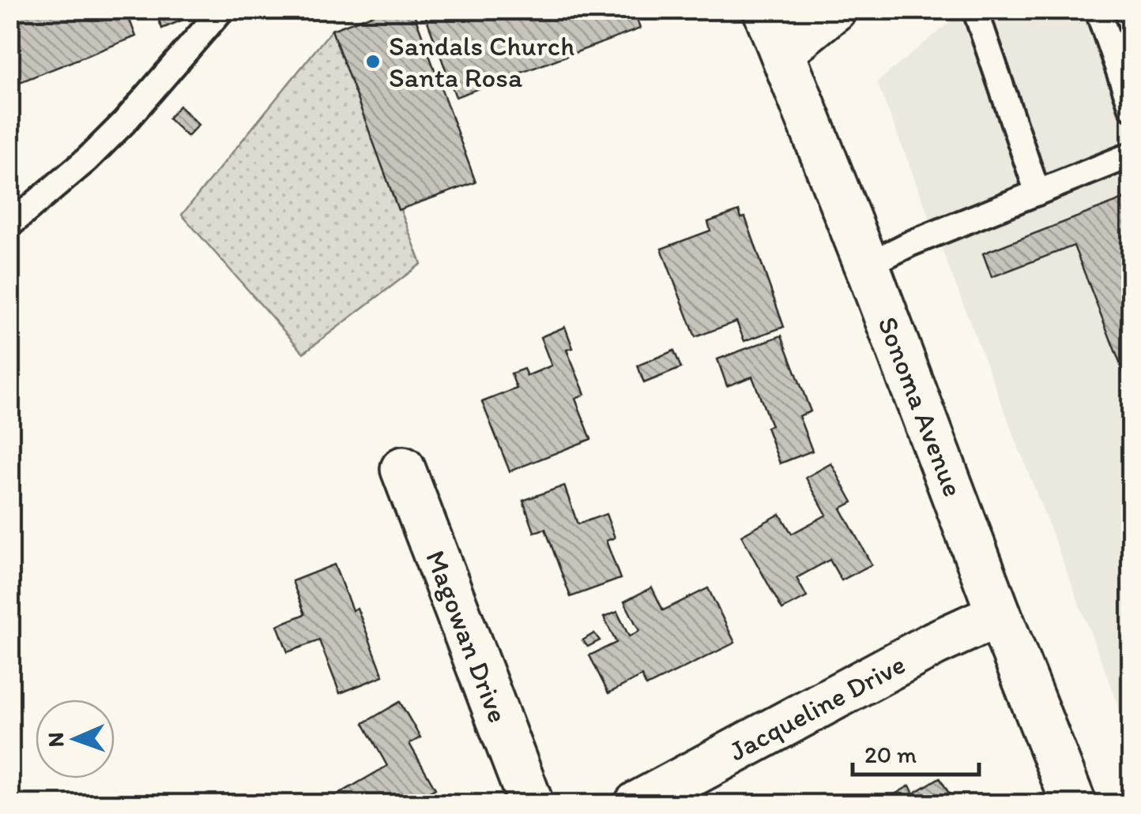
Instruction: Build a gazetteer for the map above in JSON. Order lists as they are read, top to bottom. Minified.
{"streets":{"street":["Sonoma Avenue","Magowan Drive","Jacqueline Drive"]},"crossings":[["Sonoma Avenue","Jacqueline Drive"]],"places":["Sandals Church Santa Rosa"],"scale_bar":"20 m","north":"left"}
